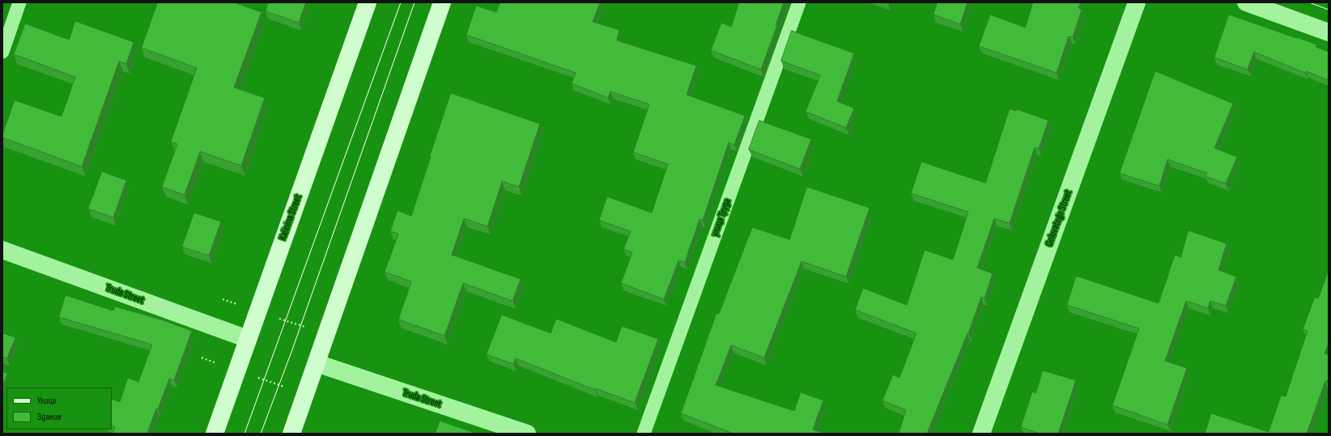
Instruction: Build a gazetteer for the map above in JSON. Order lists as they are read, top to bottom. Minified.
{"streets":{"main road":["Kalinina Street"],"street":["Golovatogo Street","Truda Street"],"lane":["улица Труда"]},"crossings":[["Kalinina Street","Truda Street"]],"legend":["Улица","Здание"]}
